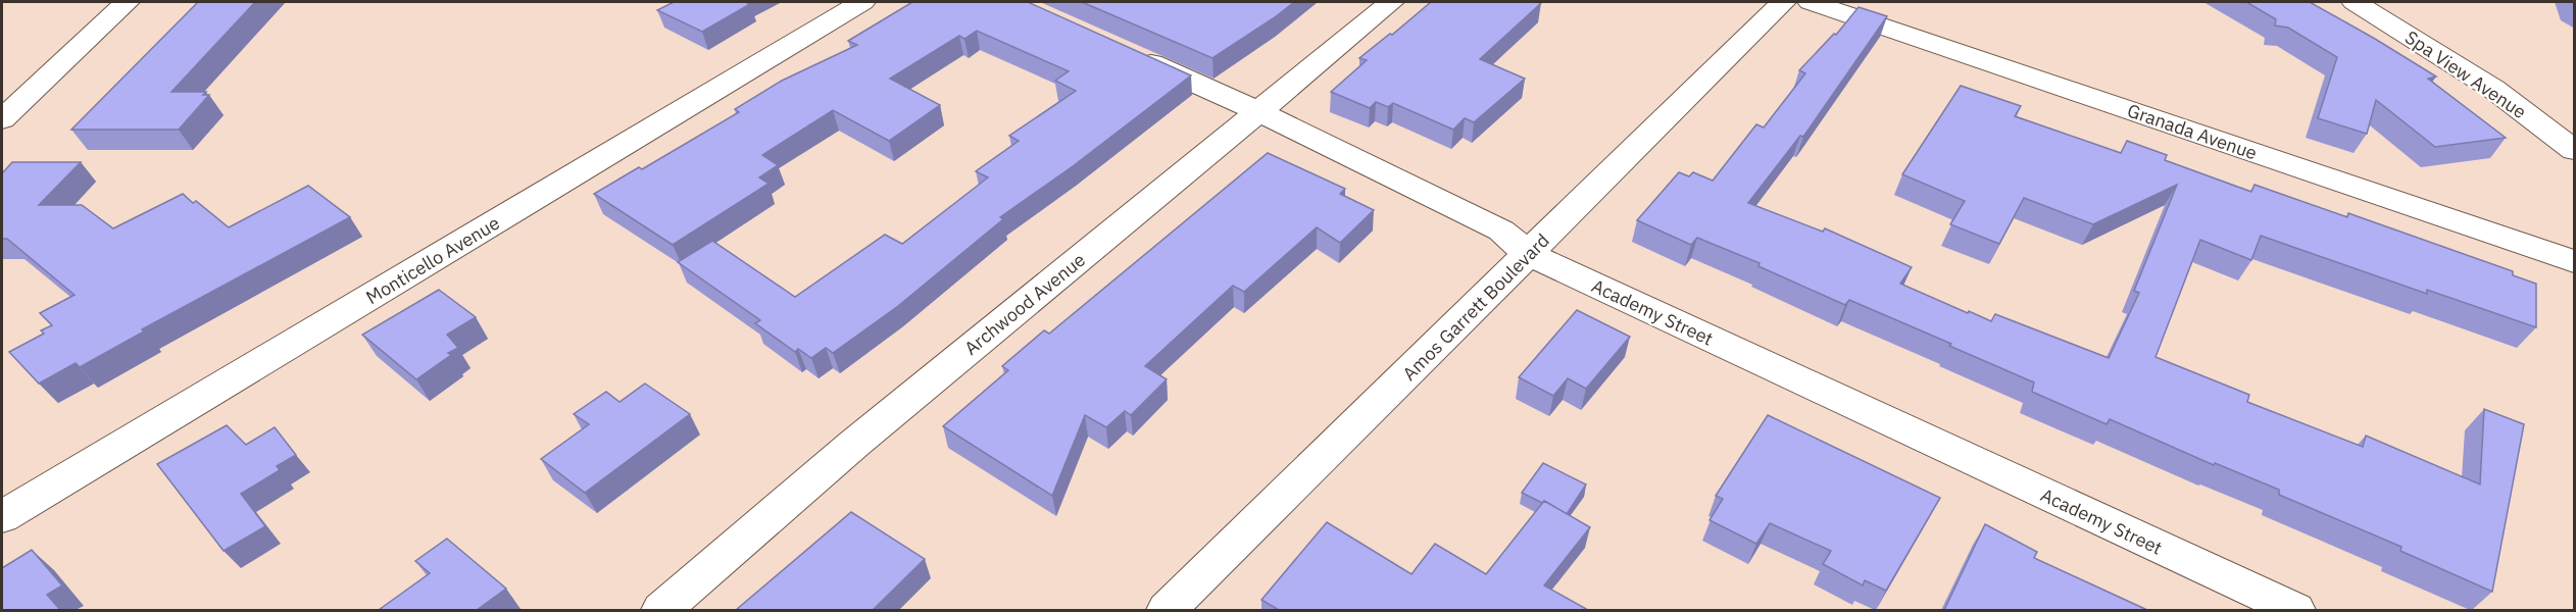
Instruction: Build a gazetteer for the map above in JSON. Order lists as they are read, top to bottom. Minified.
{"streets":{"street":["Spa View Avenue","Granada Avenue","Monticello Avenue","Archwood Avenue","Amos Garrett Boulevard","Academy Street"]},"crossings":[["Archwood Avenue","Academy Street"],["Amos Garrett Boulevard","Academy Street"]]}
